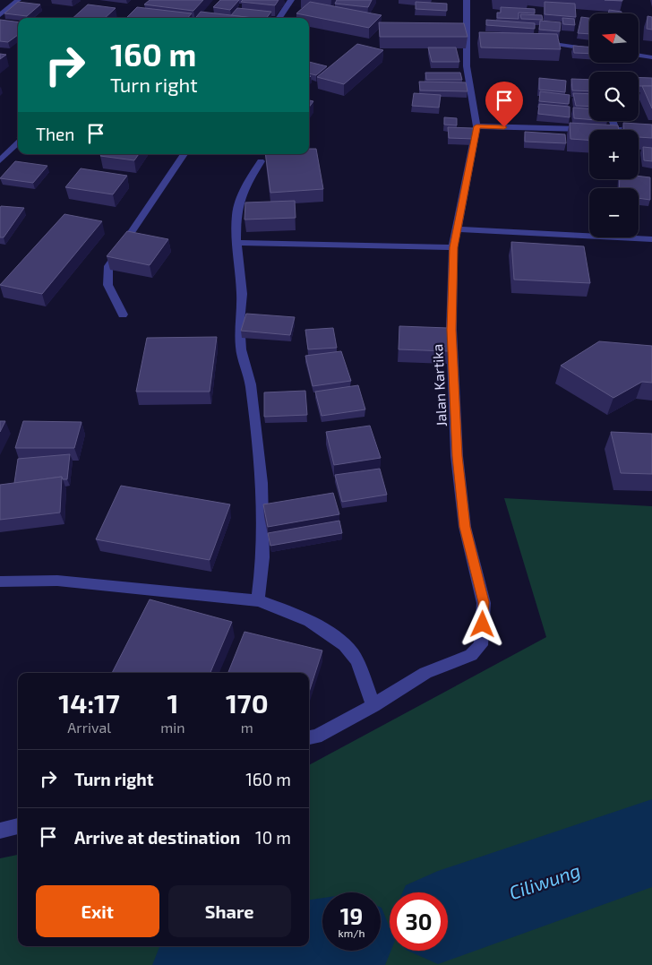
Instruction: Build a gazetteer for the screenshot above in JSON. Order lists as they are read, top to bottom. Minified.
{"streets":{"street":["Jalan Kartika"]},"water":["Ciliwung"],"north":"left","page":{"map_buttons":["+","−"],"turn":["160 m","Turn right"],"then":"Then","eta":["14:17","Arrival","1","min","170","m"],"list":[{"name":"Turn right","value":"160 m"},{"name":"Arrive at destination","value":"10 m"}],"buttons":["Exit","Share"],"speed":"19 km/h","limit":"30"}}
